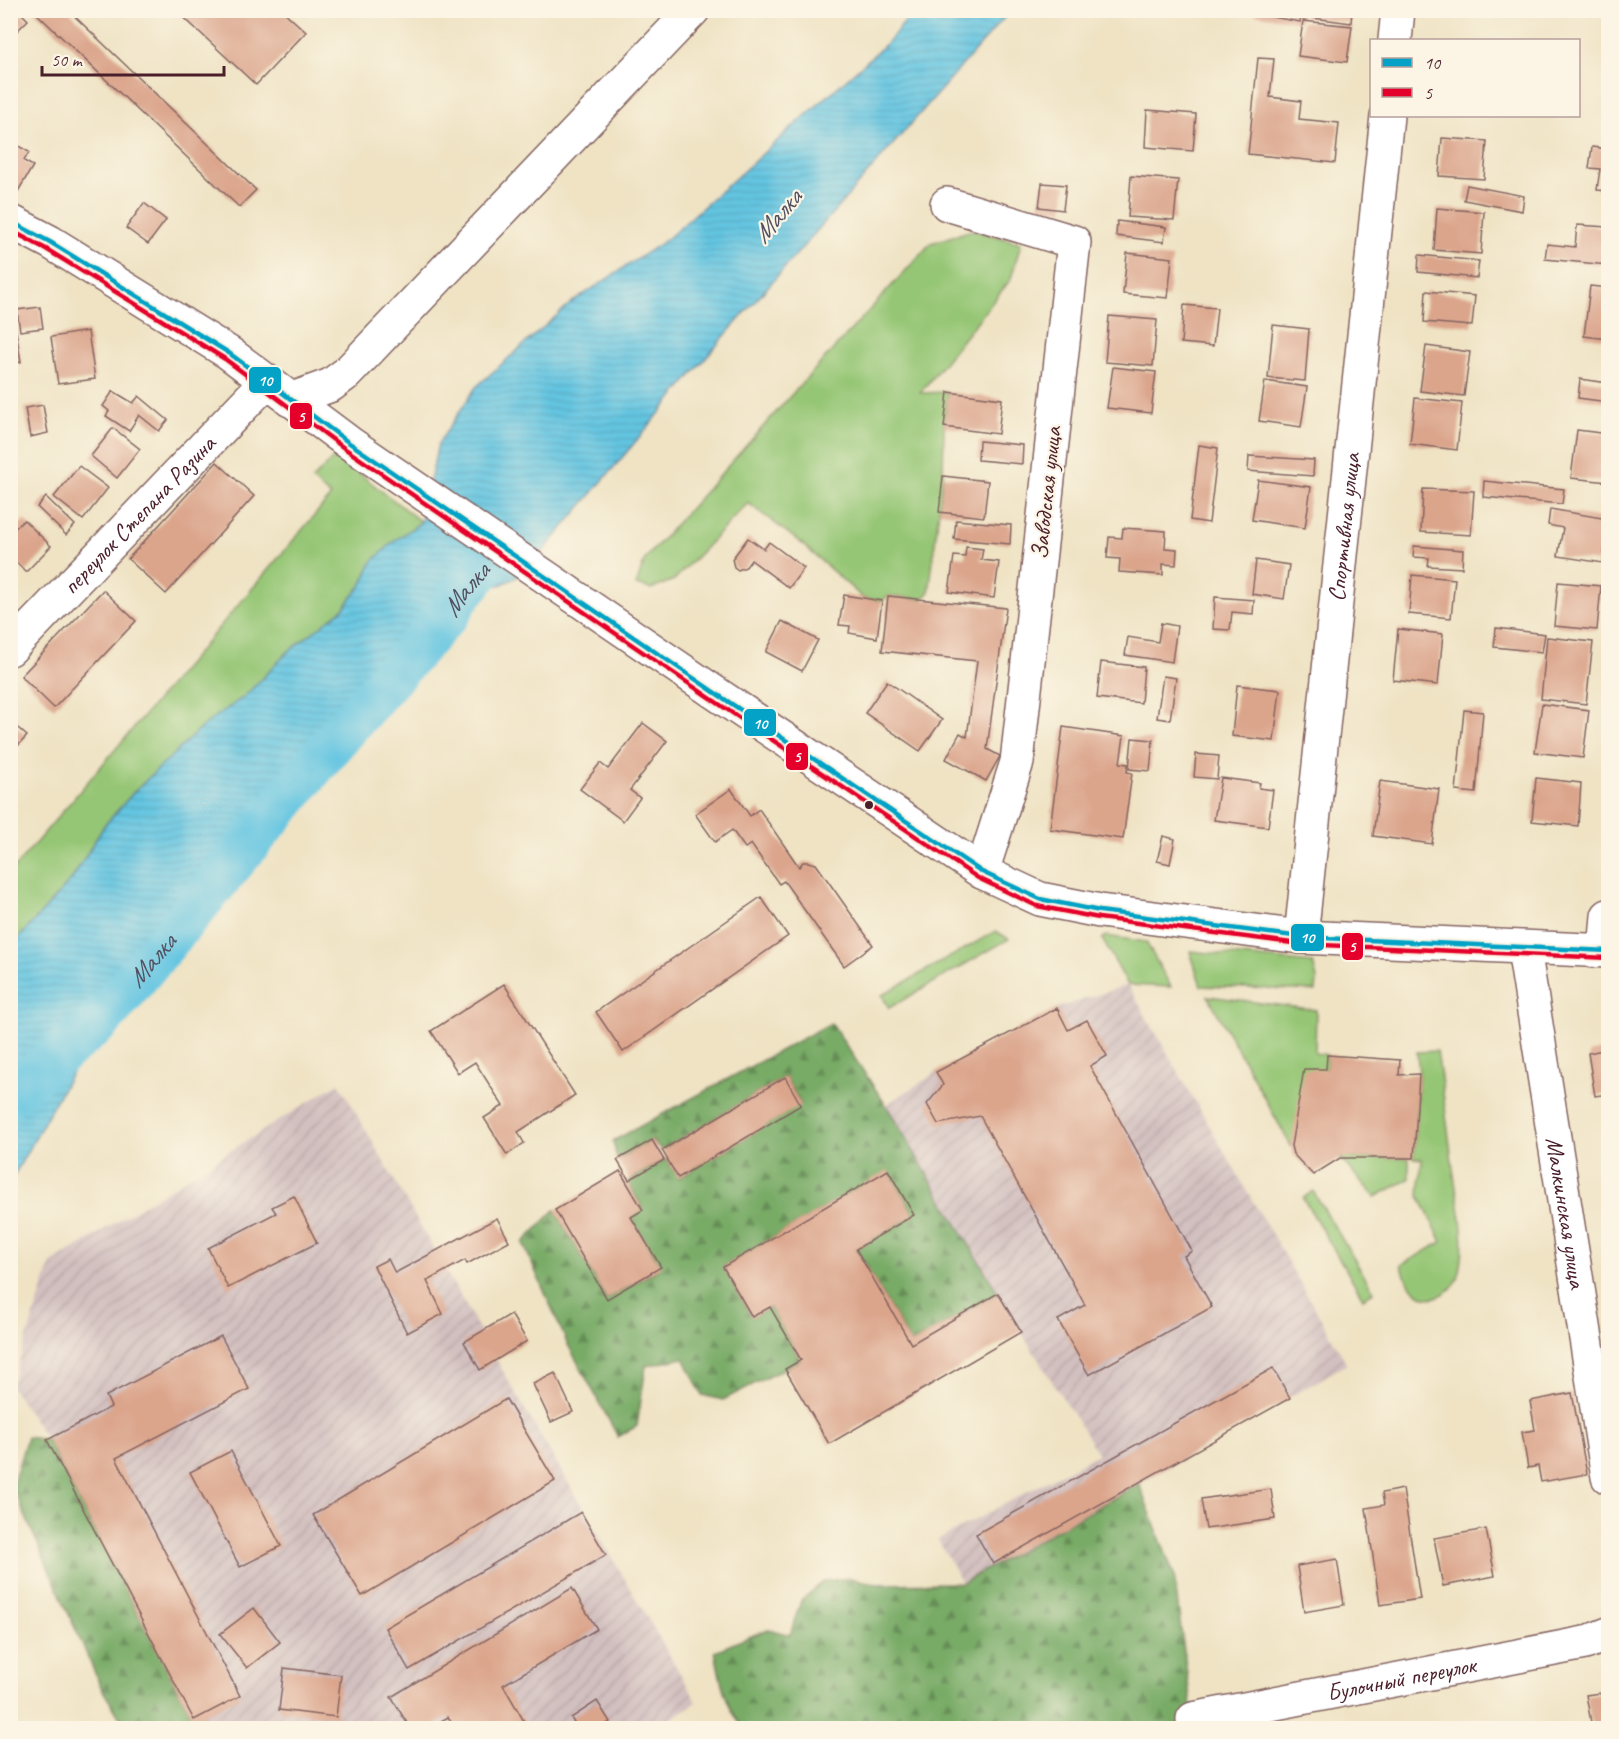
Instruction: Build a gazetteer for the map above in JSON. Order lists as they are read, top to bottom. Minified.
{"streets":{"street":["Заводская улица","переулок Степана Разина","Спортивная улица","Малкинская улица","Булочный переулок"]},"water":["Малка"],"lines":["transit line 10","transit line 5"],"legend":["10","5"],"scale_bar":"50 m"}
